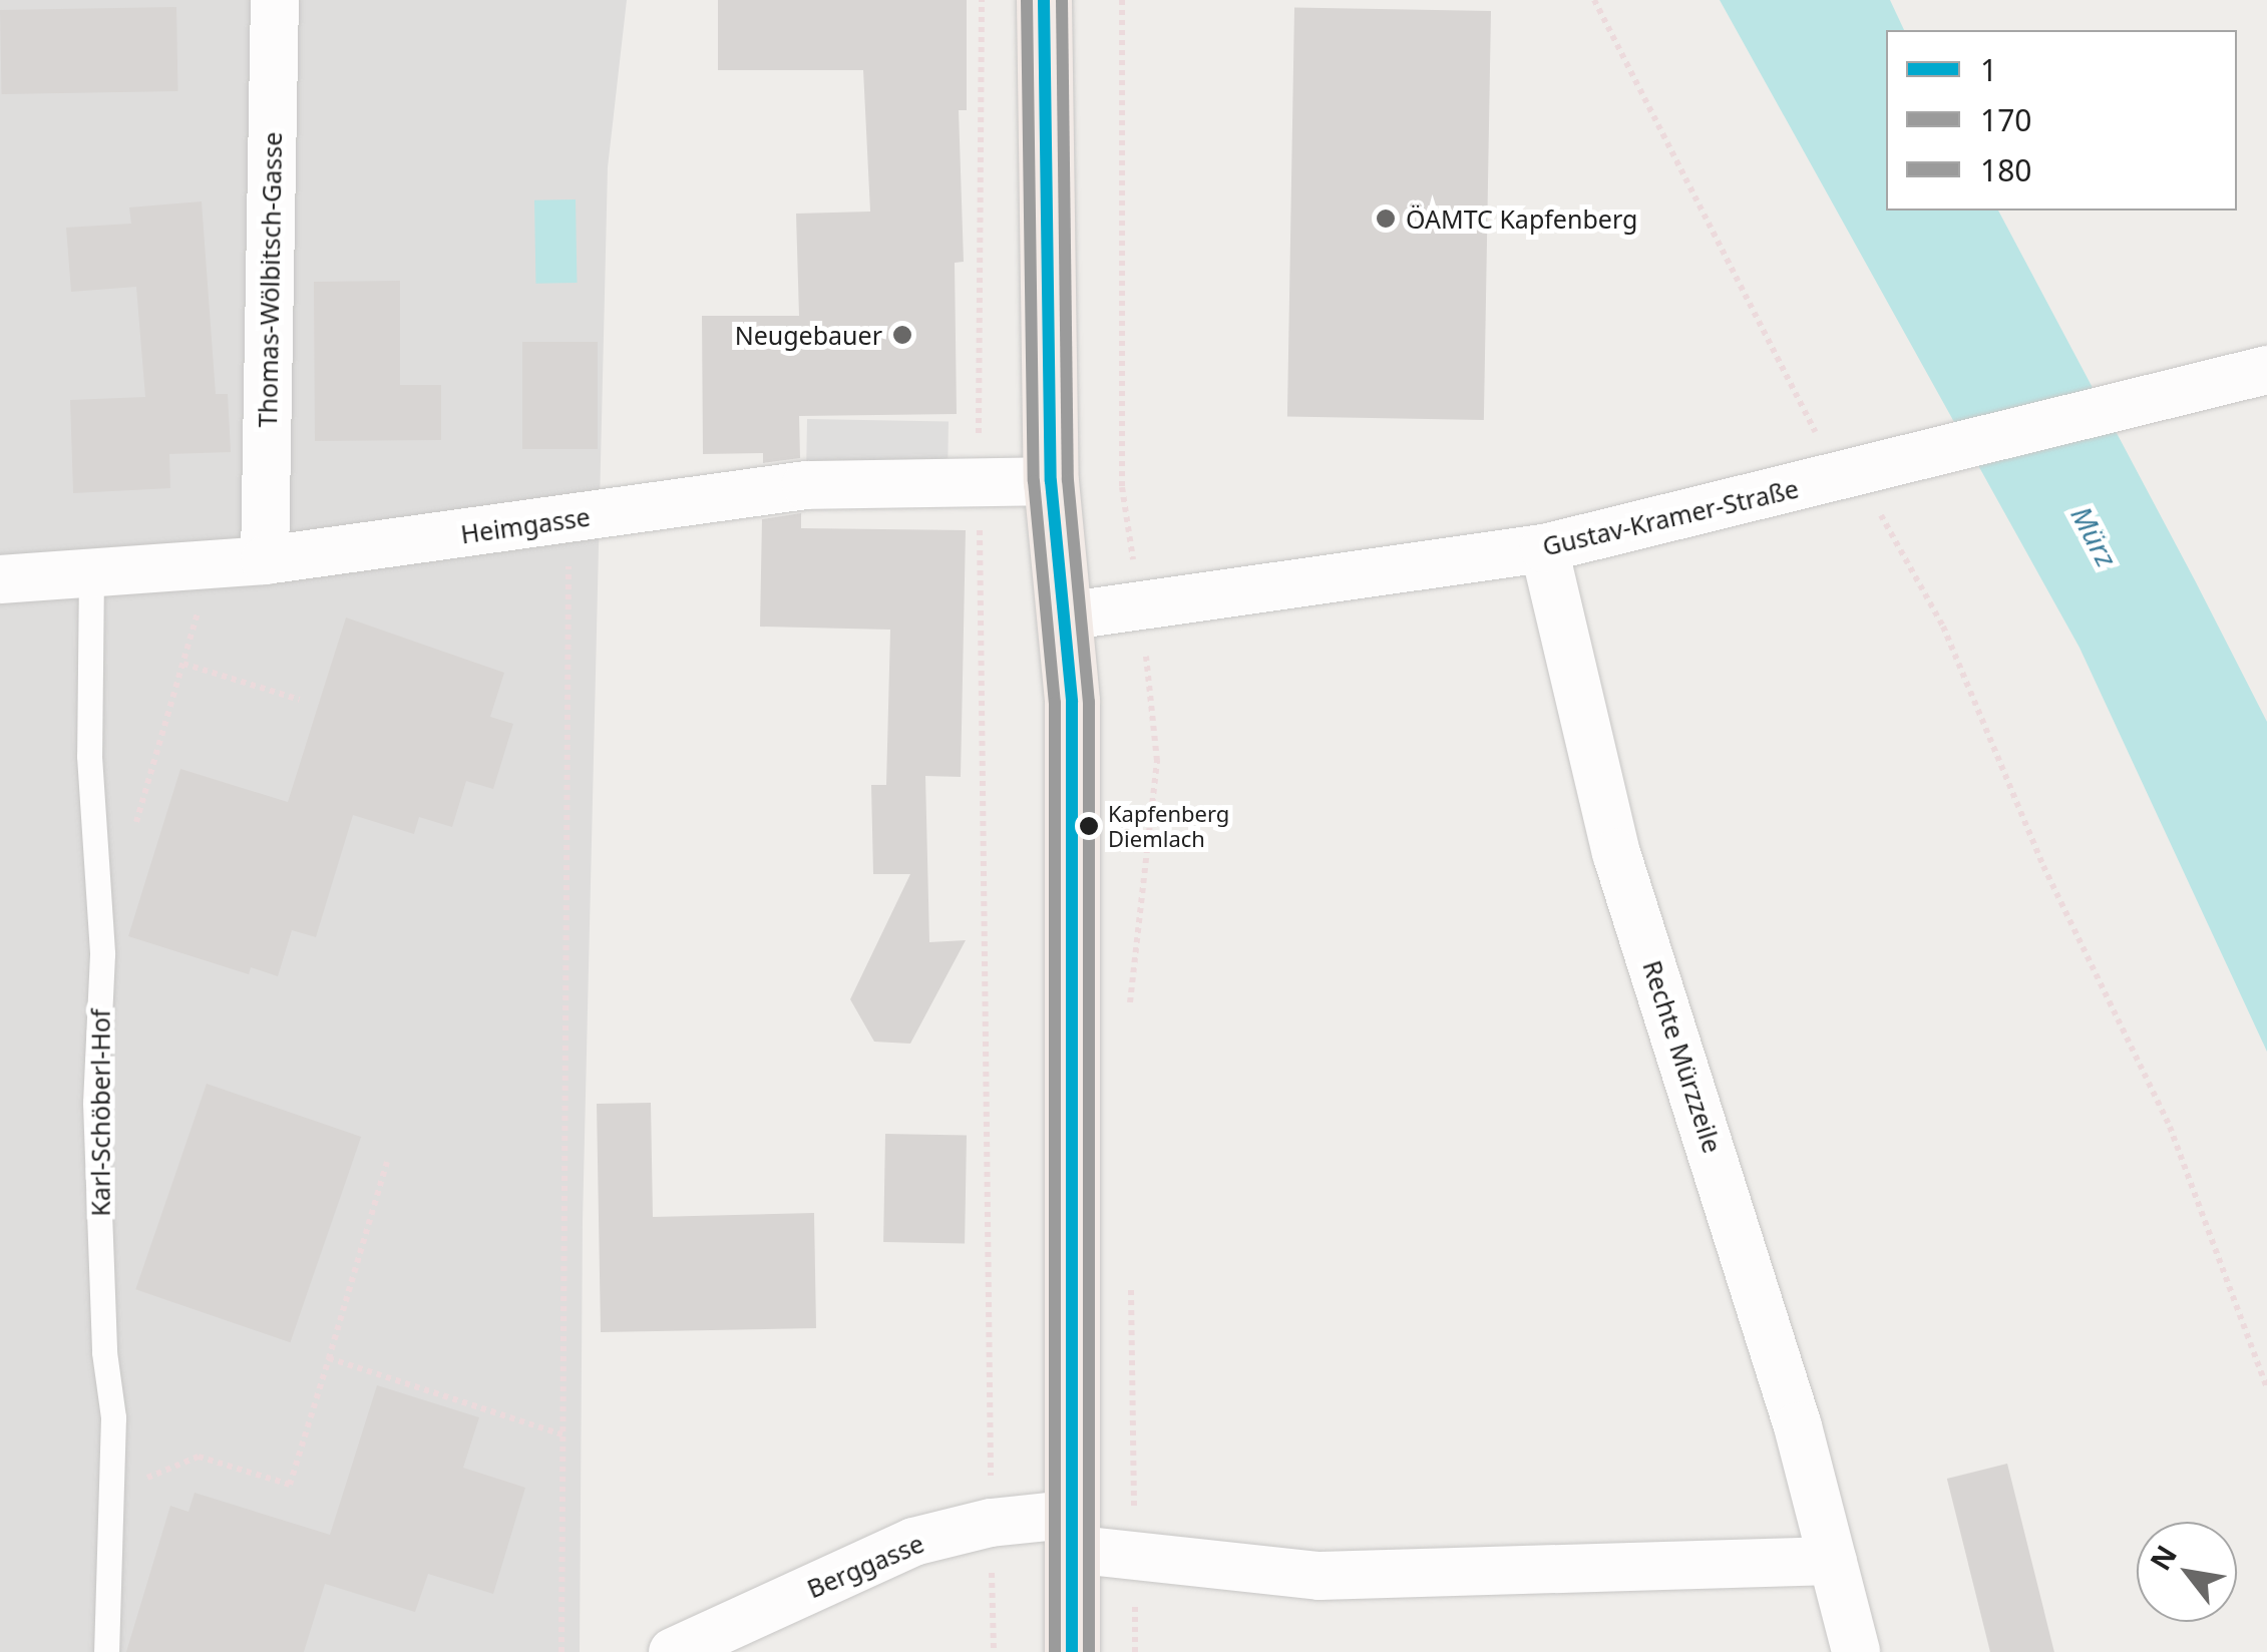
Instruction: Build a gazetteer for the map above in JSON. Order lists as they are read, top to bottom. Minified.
{"streets":{"street":["Thomas-Wölbitsch-Gasse","Gustav-Kramer-Straße","Heimgasse","Rechte Mürzzeile","Berggasse"],"lane":["Karl-Schöberl-Hof"]},"crossings":[["Thomas-Wölbitsch-Gasse","Heimgasse"],["Gustav-Kramer-Straße","Rechte Mürzzeile"],["Heimgasse","Karl-Schöberl-Hof"]],"water":["Mürz"],"places":["ÖAMTC Kapfenberg","Neugebauer","Kapfenberg Diemlach"],"lines":["transit line 1","transit line 170","transit line 180"],"legend":["1","170","180"],"north":"top left"}
